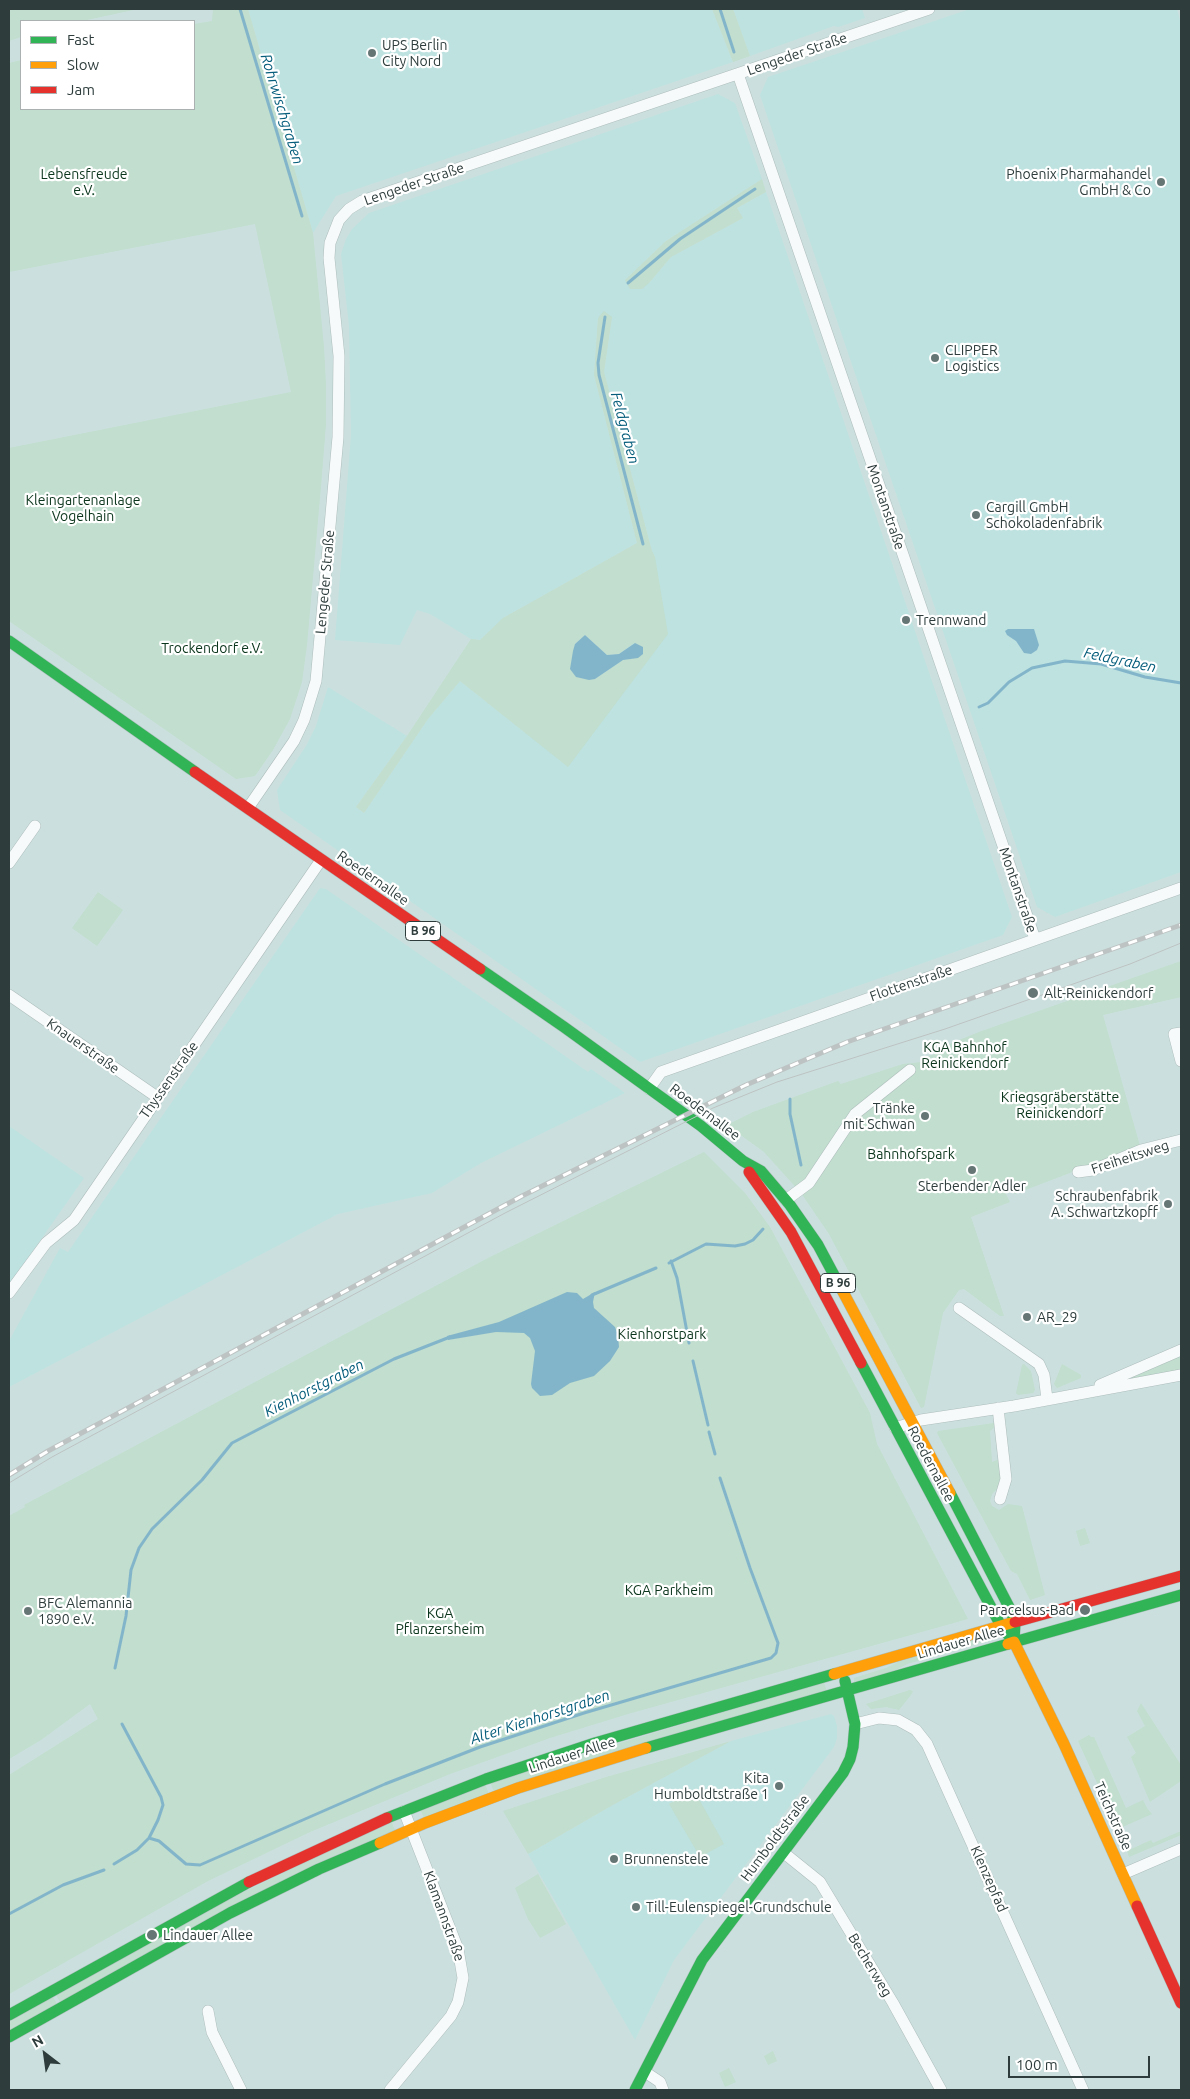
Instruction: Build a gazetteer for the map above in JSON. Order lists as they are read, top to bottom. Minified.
{"streets":{"main road":["Roedernallee","B 96","Lindauer Allee","Teichstraße","Humboldtstraße"],"street":["Lengeder Straße","Montanstraße","Flottenstraße","Knauerstraße","Thyssenstraße","Freiheitsweg","Klenzepfad","Klamannstraße","Becherweg"]},"crossings":[["Lengeder Straße","Montanstraße"],["Lengeder Straße","Roedernallee"],["Montanstraße","Flottenstraße"],["Roedernallee","B 96"],["Roedernallee","Flottenstraße"],["Roedernallee","Thyssenstraße"],["Roedernallee","Lindauer Allee"],["B 96","Lindauer Allee"],["B 96","Teichstraße"],["Knauerstraße","Thyssenstraße"],["Lindauer Allee","Teichstraße"],["Lindauer Allee","Humboldtstraße"],["Lindauer Allee","Klamannstraße"],["Humboldtstraße","Klenzepfad"],["Humboldtstraße","Becherweg"]],"water":["Rohrwischgraben","Feldgraben","Kienhorstgraben","Alter Kienhorstgraben"],"parks":["Lebensfreude e.V.","Kleingartenanlage Vogelhain","Trockendorf e.V.","KGA Bahnhof Reinickendorf","Kriegsgräberstätte Reinickendorf","Bahnhofspark","Kienhorstpark","KGA Parkheim","KGA Pflanzersheim"],"places":["UPS Berlin City Nord","Phoenix Pharmahandel GmbH & Co","CLIPPER Logistics","Cargill GmbH Schokoladenfabrik","Trennwand","Alt-Reinickendorf","Tränke mit Schwan","Sterbender Adler","Schraubenfabrik A. Schwartzkopff","AR_29","Paracelsus-Bad","BFC Alemannia 1890 e.V.","Kita Humboldtstraße 1","Brunnenstele","Till-Eulenspiegel-Grundschule","Lindauer Allee"],"legend":["Fast","Slow","Jam"],"scale_bar":"100 m","north":"top left"}
